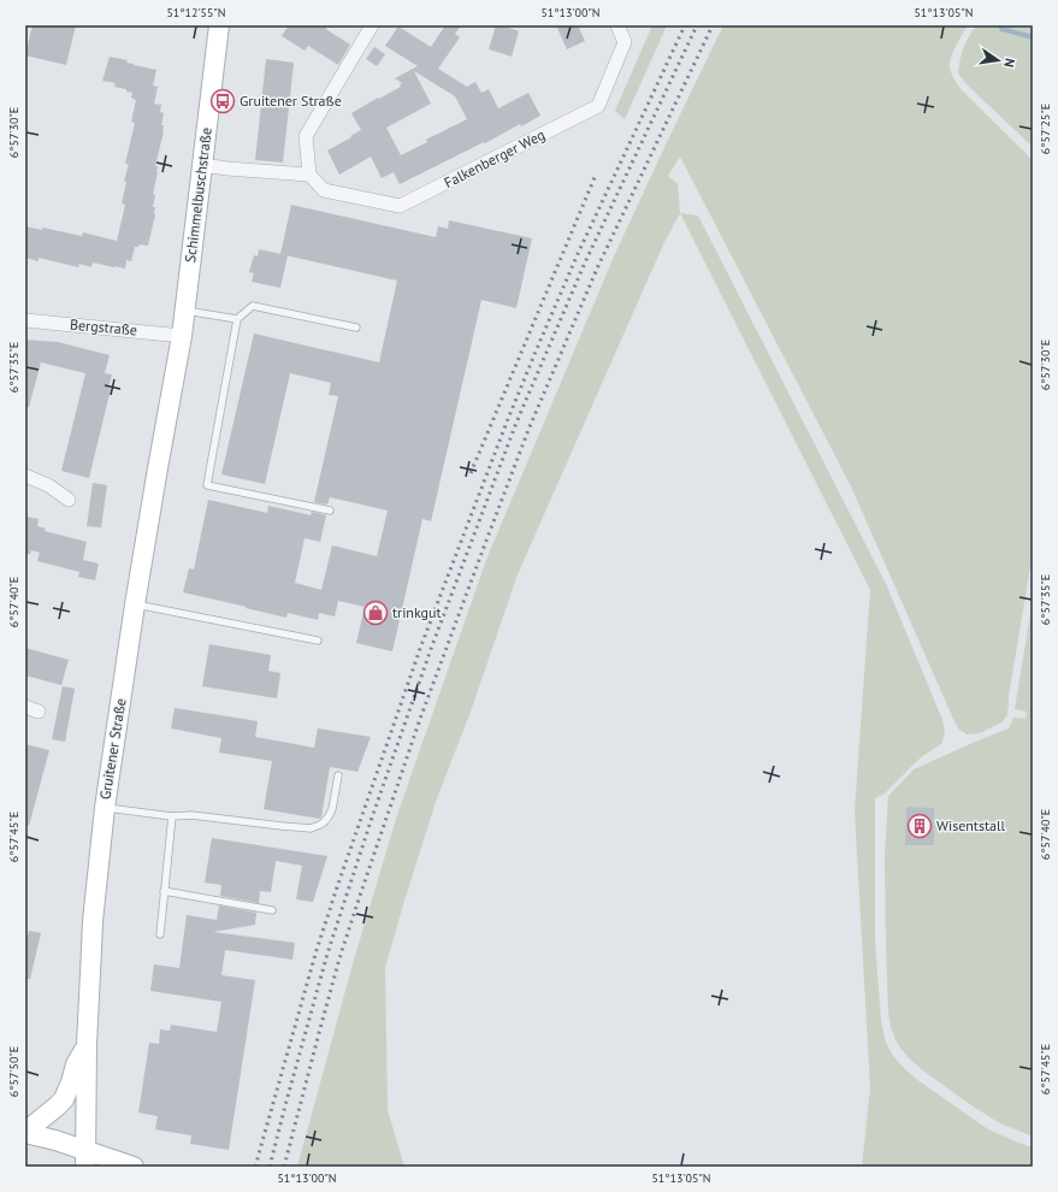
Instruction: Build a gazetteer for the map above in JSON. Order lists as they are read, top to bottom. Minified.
{"streets":{"main road":["Schimmelbuschstraße","Gruitener Straße"],"street":["Falkenberger Weg","Bergstraße"]},"crossings":[["Schimmelbuschstraße","Bergstraße"],["Schimmelbuschstraße","Gruitener Straße"],["Bergstraße","Gruitener Straße"]],"places":{"bus stop":["Gruitener Straße"],"shop":["trinkgut"],"building":["Wisentstall"]},"north":"right","coordinates":["51°12'55\"N","51°13'00\"N","51°13'05\"N","6°57'25\"E","6°57'30\"E","6°57'35\"E","6°57'40\"E","6°57'45\"E","6°57'50\"E"]}
